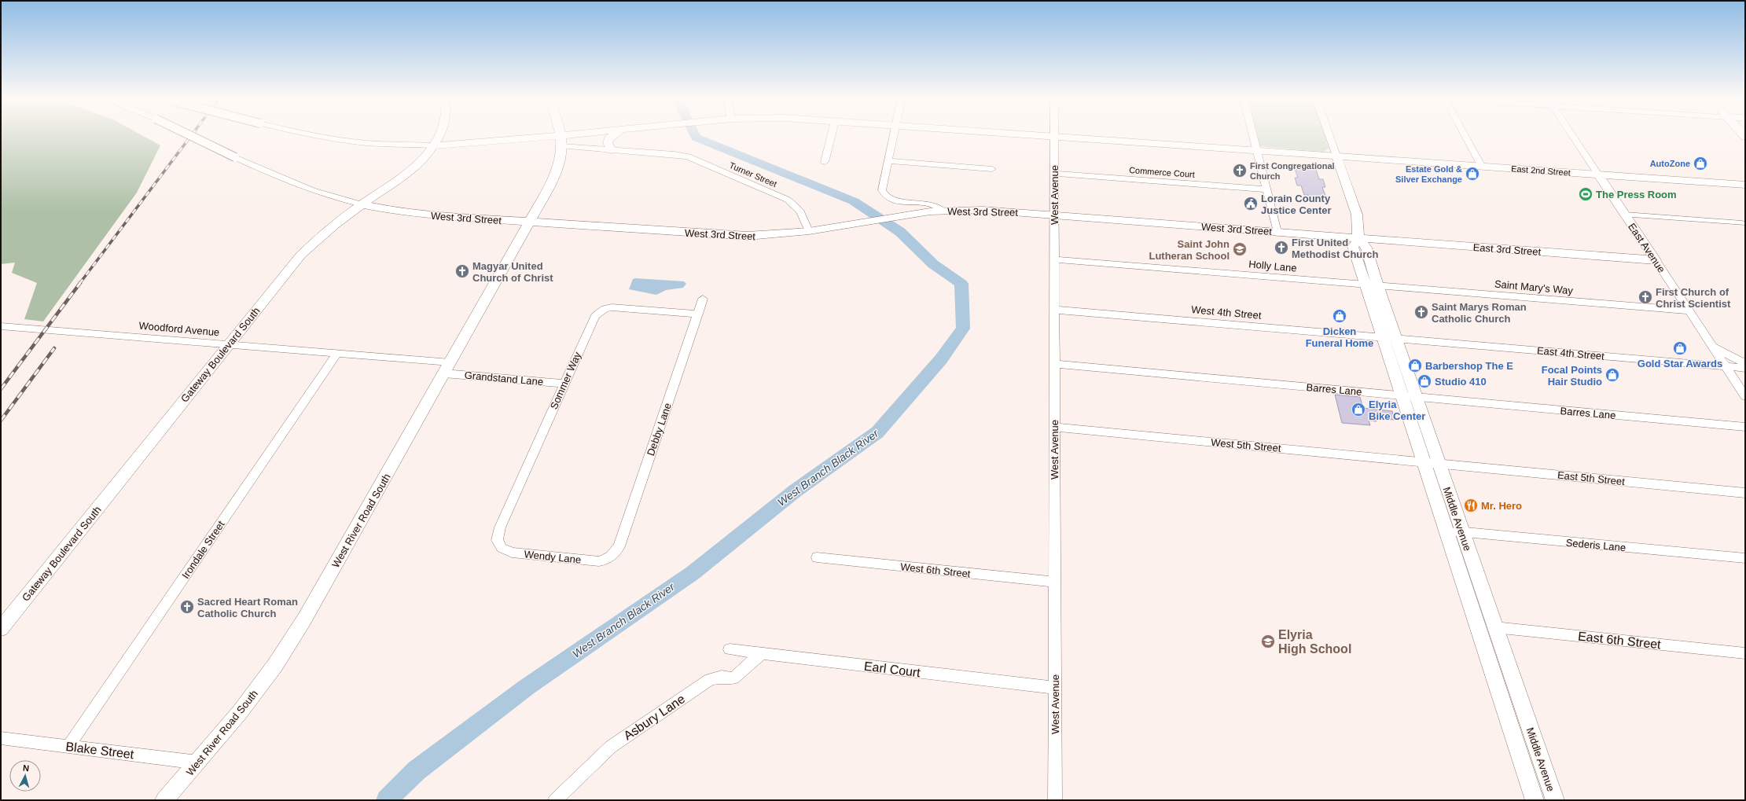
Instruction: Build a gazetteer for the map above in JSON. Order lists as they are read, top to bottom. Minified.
{"streets":{"main road":["East 2nd Street","West 3rd Street","East Avenue","East 3rd Street","Gateway Boulevard South","Middle Avenue","West River Road South"],"street":["Commerce Court","Turner Street","West Avenue","Holly Lane","Saint Mary's Way","West 4th Street","Woodford Avenue","East 4th Street","Grandstand Lane","Sommer Way","Barres Lane","Debby Lane","West 5th Street","East 5th Street","Sederis Lane","Irondale Street","Wendy Lane","West 6th Street","East 6th Street","Earl Court","Asbury Lane","Blake Street"]},"crossings":[["East 2nd Street","West Avenue"],["East 2nd Street","East Avenue"],["East 2nd Street","Gateway Boulevard South"],["East 2nd Street","Middle Avenue"],["Commerce Court","West Avenue"],["Turner Street","West 3rd Street"],["Turner Street","West River Road South"],["West Avenue","West 3rd Street"],["West Avenue","Holly Lane"],["West Avenue","West 4th Street"],["West Avenue","Barres Lane"],["West Avenue","West 5th Street"],["West Avenue","West 6th Street"],["West Avenue","Earl Court"],["West 3rd Street","East 3rd Street"],["West 3rd Street","Gateway Boulevard South"],["West 3rd Street","Middle Avenue"],["West 3rd Street","West River Road South"],["East Avenue","East 3rd Street"],["East Avenue","Saint Mary's Way"],["East Avenue","East 4th Street"],["East 3rd Street","Middle Avenue"],["Holly Lane","Saint Mary's Way"],["Holly Lane","Middle Avenue"],["Saint Mary's Way","Middle Avenue"],["West 4th Street","East 4th Street"],["West 4th Street","Middle Avenue"],["Woodford Avenue","Gateway Boulevard South"],["Woodford Avenue","Grandstand Lane"],["Woodford Avenue","West River Road South"],["Woodford Avenue","Irondale Street"],["East 4th Street","Middle Avenue"],["Grandstand Lane","Sommer Way"],["Grandstand Lane","West River Road South"],["Sommer Way","Debby Lane"],["Sommer Way","Wendy Lane"],["Barres Lane","Middle Avenue"],["Debby Lane","Wendy Lane"],["West 5th Street","East 5th Street"],["West 5th Street","Middle Avenue"],["East 5th Street","Middle Avenue"],["Middle Avenue","Sederis Lane"],["Middle Avenue","East 6th Street"],["West River Road South","Blake Street"],["Irondale Street","Blake Street"],["Earl Court","Asbury Lane"]],"water":["West Branch Black River"],"places":{"shop":["AutoZone","Estate Gold & Silver Exchange","Dicken Funeral Home","Gold Star Awards","Barbershop The E","Focal Points Hair Studio","Studio 410","Elyria Bike Center"],"church":["First Congregational Church","First United Methodist Church","Magyar United Church of Christ","First Church of Christ Scientist","Saint Marys Roman Catholic Church","Sacred Heart Roman Catholic Church"],"sports":["The Press Room"],"public building":["Lorain County Justice Center"],"school or university":["Saint John Lutheran School","Elyria High School"],"restaurant":["Mr. Hero"]},"north":"top"}
